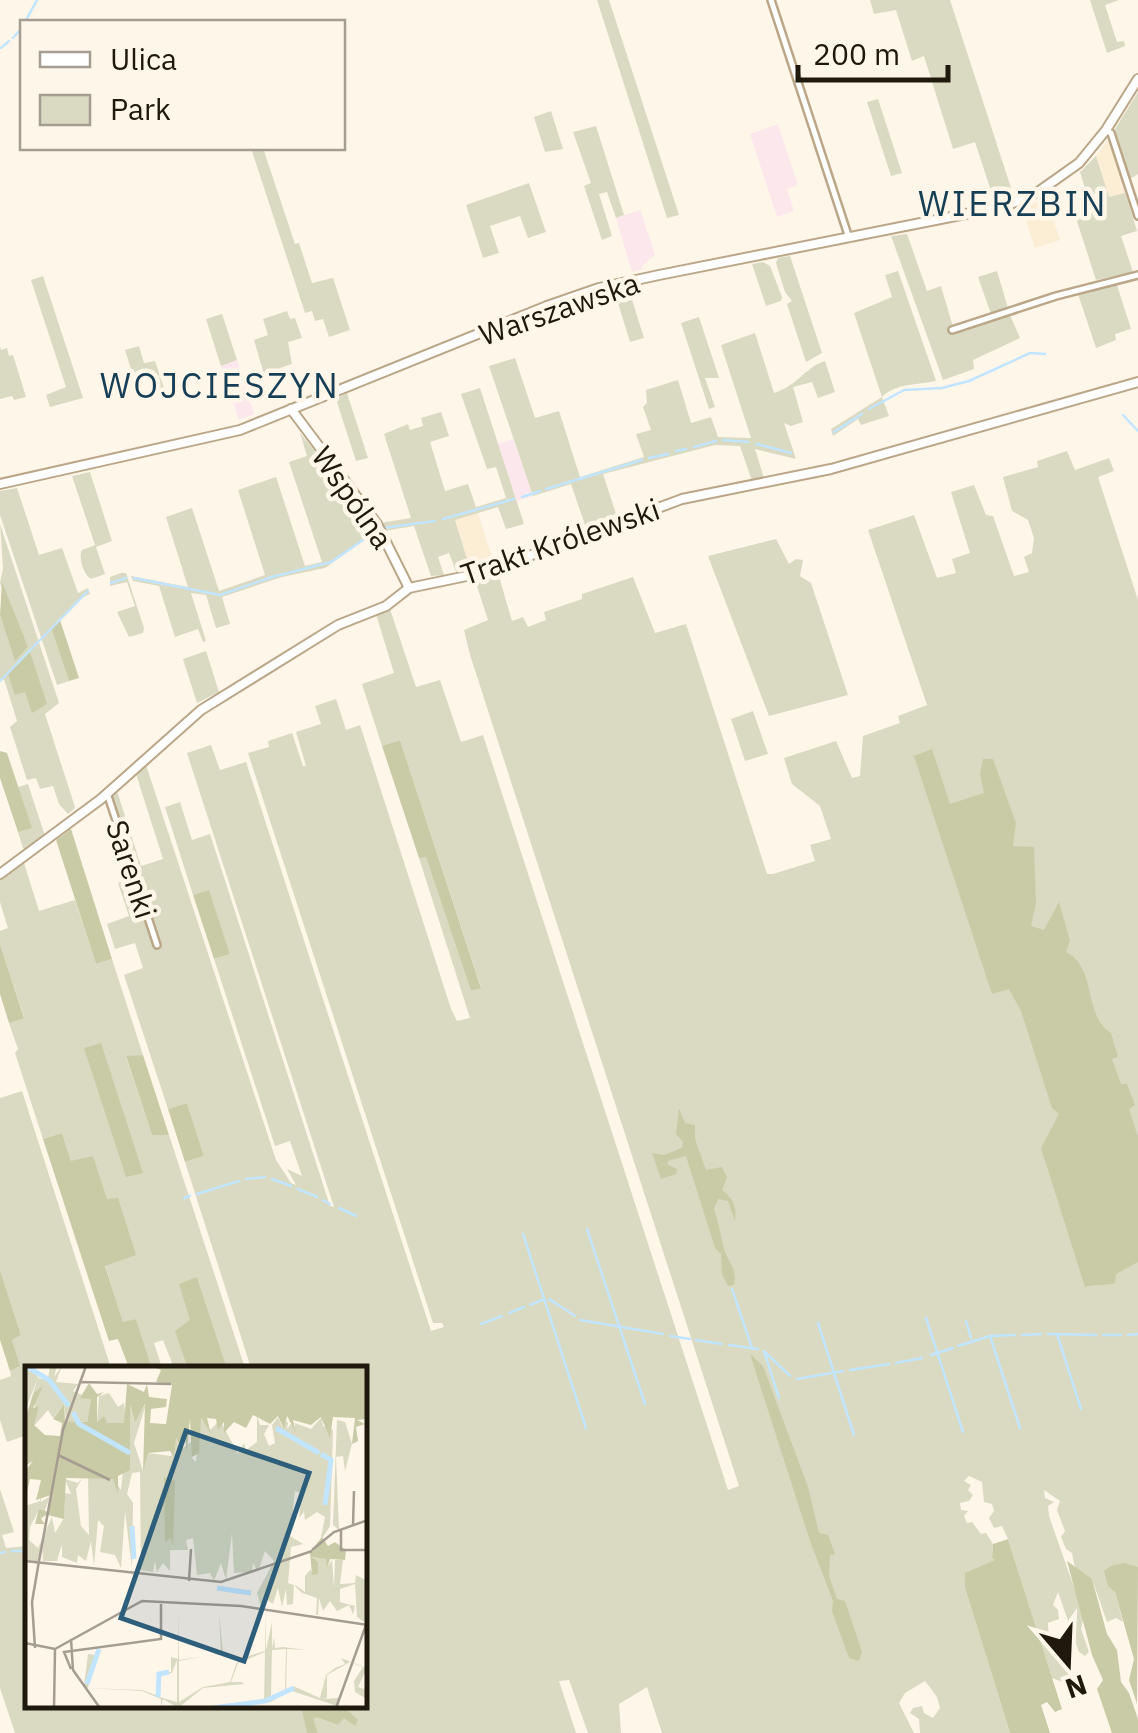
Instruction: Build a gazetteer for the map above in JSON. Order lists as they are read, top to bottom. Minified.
{"streets":{"street":["Warszawska","Wspólna","Trakt Królewski","Sarenki"]},"crossings":[["Warszawska","Wspólna"],["Wspólna","Trakt Królewski"],["Trakt Królewski","Sarenki"]],"districts":["WIERZBIN","WOJCIESZYN"],"legend":["Ulica","Park"],"scale_bar":"200 m","north":"bottom"}
